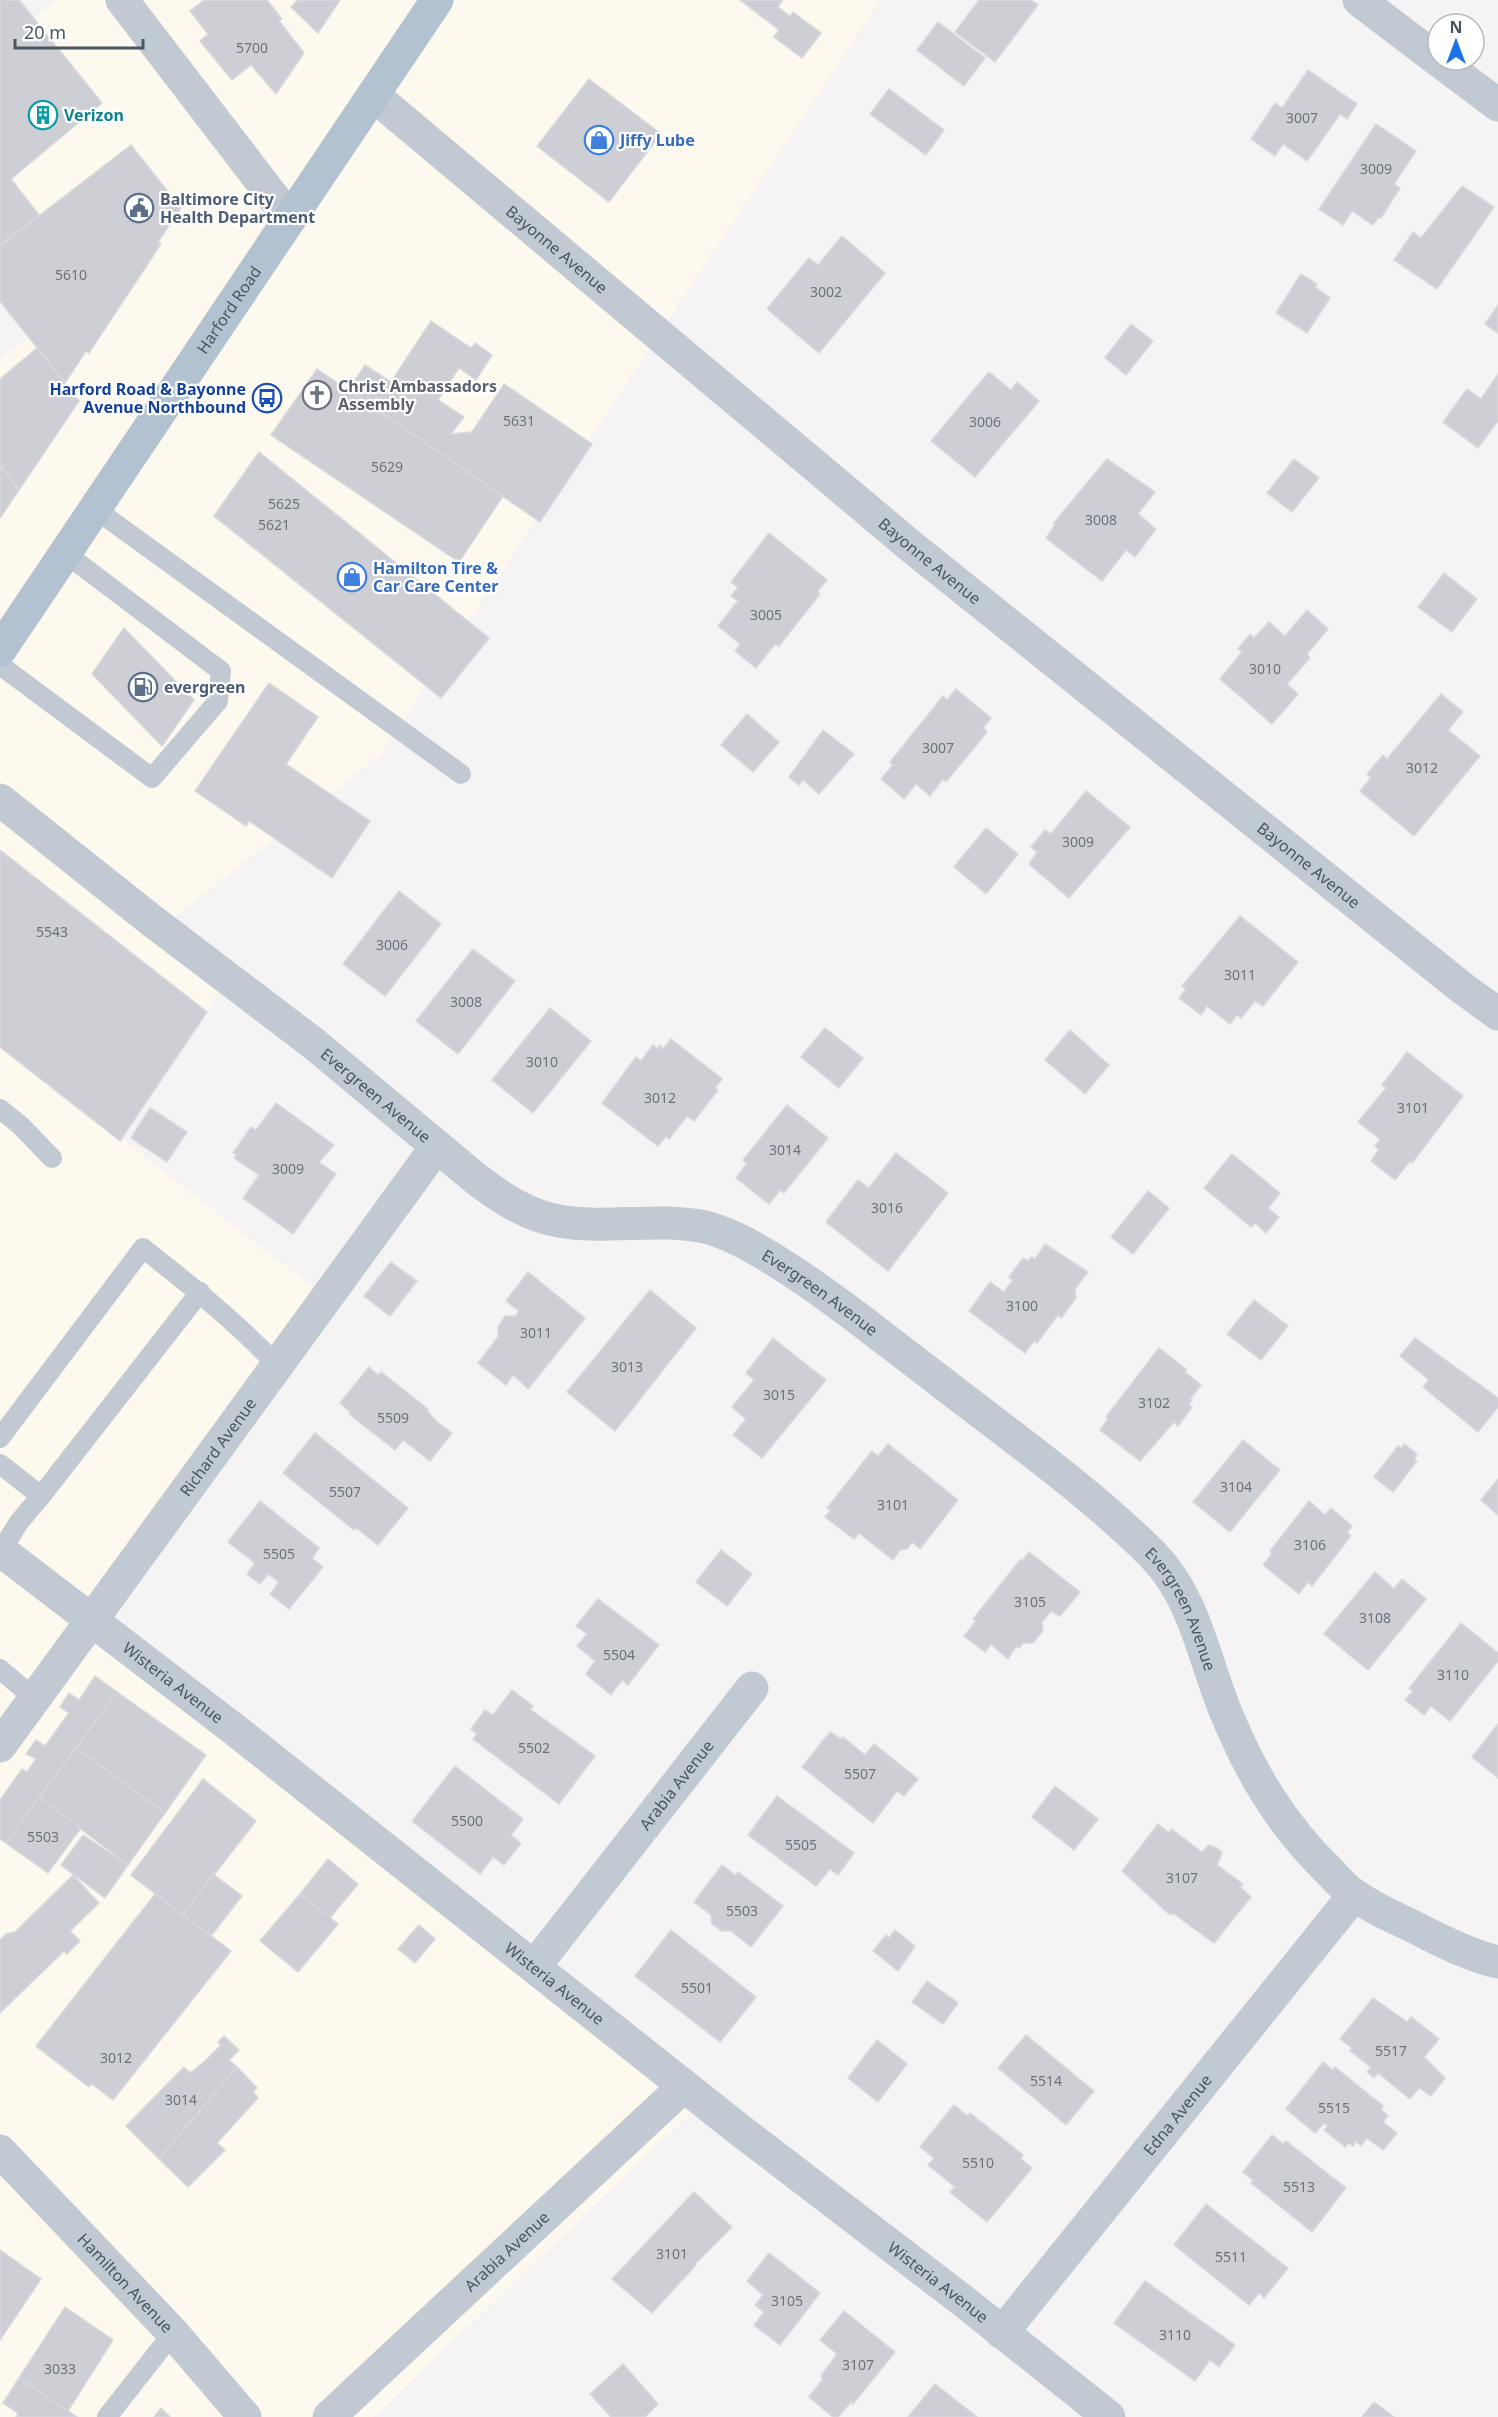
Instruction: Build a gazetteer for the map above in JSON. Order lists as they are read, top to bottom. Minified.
{"streets":{"main road":["Harford Road"],"street":["Bayonne Avenue","Evergreen Avenue","Richard Avenue","Wisteria Avenue","Arabia Avenue","Edna Avenue","Hamilton Avenue"]},"crossings":[["Bayonne Avenue","Harford Road"],["Evergreen Avenue","Richard Avenue"],["Evergreen Avenue","Edna Avenue"],["Richard Avenue","Wisteria Avenue"],["Wisteria Avenue","Arabia Avenue"],["Wisteria Avenue","Edna Avenue"]],"places":{"building":["Verizon"],"shop":["Jiffy Lube","Hamilton Tire & Car Care Center"],"public building":["Baltimore City Health Department"],"church":["Christ Ambassadors Assembly"],"bus stop":["Harford Road & Bayonne Avenue Northbound"],"fuel station":["evergreen"]},"house_numbers":["5700","3007","3009","5610","3002","5631","3006","5629","5625","3008","5621","3005","3010","3007","3012","3009","5543","3006","3011","3008","3010","3012","3101","3014","3009","3016","3100","3011","3013","3015","3102","5509","3104","5507","3101","3106","5505","3105","3108","5504","3110","5502","5507","5500","5503","5505","3107","5503","5501","5517","3012","5514","3014","5515","5510","5513","3101","5511","3105","3110","3107","3033"],"scale_bar":"20 m","north":"top"}
